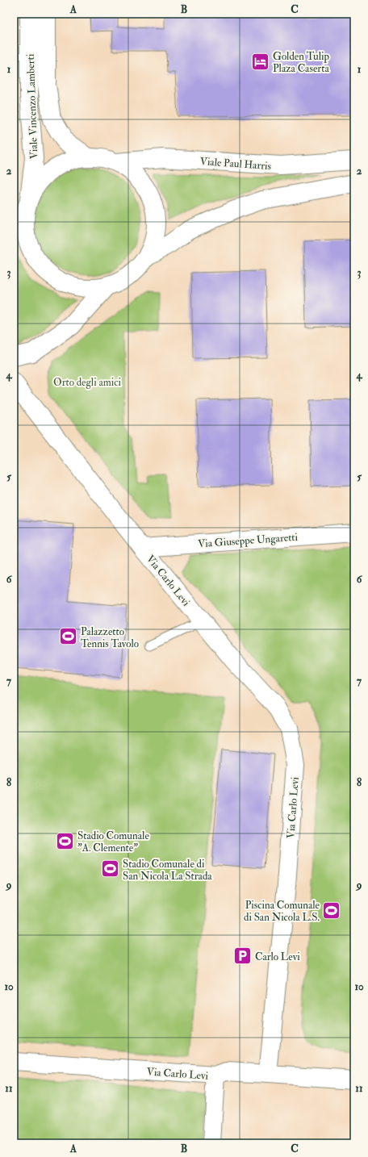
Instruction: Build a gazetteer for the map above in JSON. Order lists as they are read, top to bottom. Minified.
{"streets":{"street":["Viale Vincenzo Lamberti","Viale Paul Harris","Via Giuseppe Ungaretti","Via Carlo Levi"]},"crossings":[["Viale Vincenzo Lamberti","Viale Paul Harris"],["Via Giuseppe Ungaretti","Via Carlo Levi"]],"parks":["Orto degli amici"],"places":{"hotel":["Golden Tulip Plaza Caserta"],"sports":["Palazzetto Tennis Tavolo","Stadio Comunale \"A. Clemente\"","Stadio Comunale di San Nicola La Strada","Piscina Comunale di San Nicola L.S."],"parking":["Carlo Levi"]},"grid":{"columns":["A","B","C"],"rows":["1","2","3","4","5","6","7","8","9","10","11"]}}
